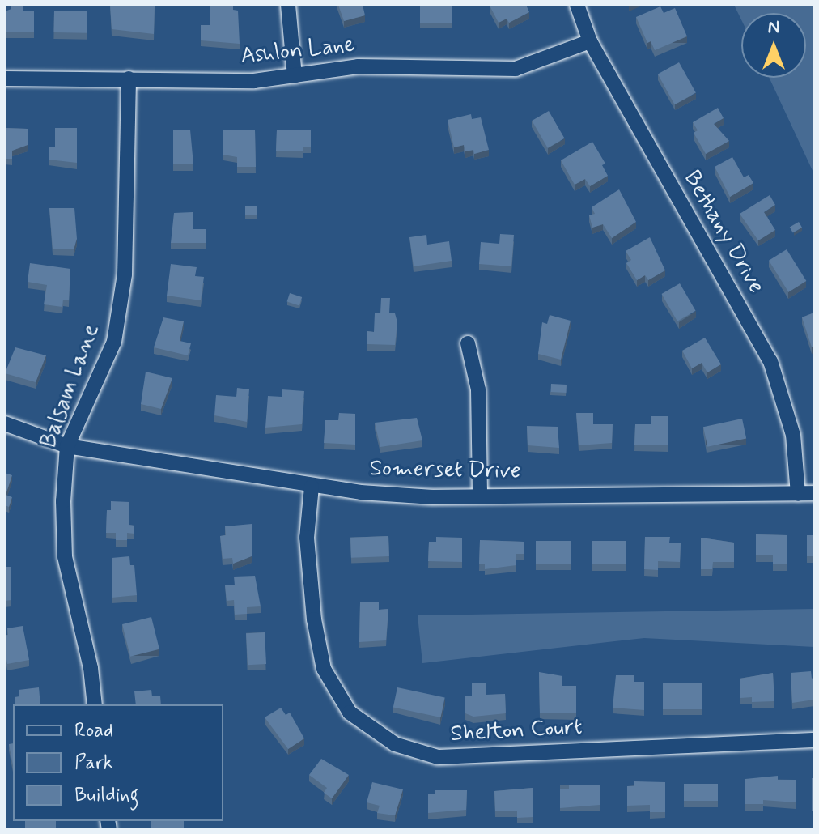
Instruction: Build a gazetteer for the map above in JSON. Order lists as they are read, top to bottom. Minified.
{"streets":{"street":["Ashlon Lane","Bethany Drive","Balsam Lane","Somerset Drive","Shelton Court"]},"crossings":[["Ashlon Lane","Bethany Drive"],["Ashlon Lane","Balsam Lane"],["Bethany Drive","Somerset Drive"],["Balsam Lane","Somerset Drive"],["Somerset Drive","Shelton Court"]],"legend":["Road","Park","Building"],"north":"top"}
